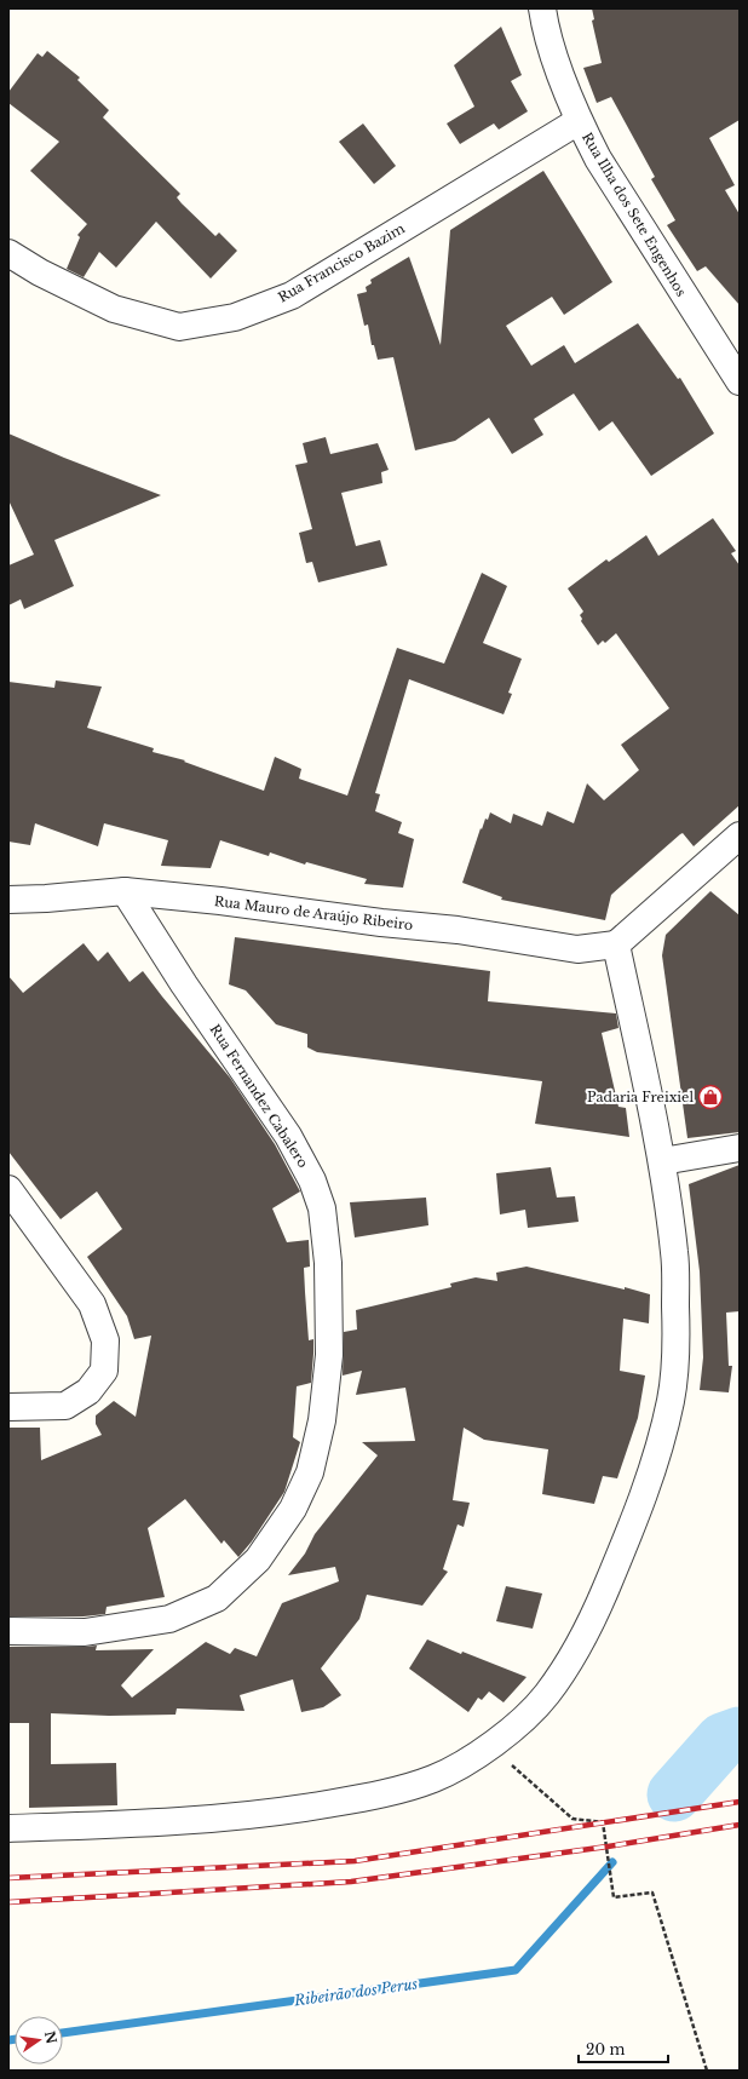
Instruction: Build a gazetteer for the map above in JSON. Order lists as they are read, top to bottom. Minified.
{"streets":{"street":["Rua Ilha dos Sete Engenhos","Rua Francisco Bazim","Rua Mauro de Araújo Ribeiro","Rua Fernandez Cabalero"]},"crossings":[["Rua Ilha dos Sete Engenhos","Rua Francisco Bazim"],["Rua Mauro de Araújo Ribeiro","Rua Fernandez Cabalero"]],"water":["Ribeirão dos Perus"],"places":{"shop":["Padaria Freixiel"]},"scale_bar":"20 m","north":"right"}
